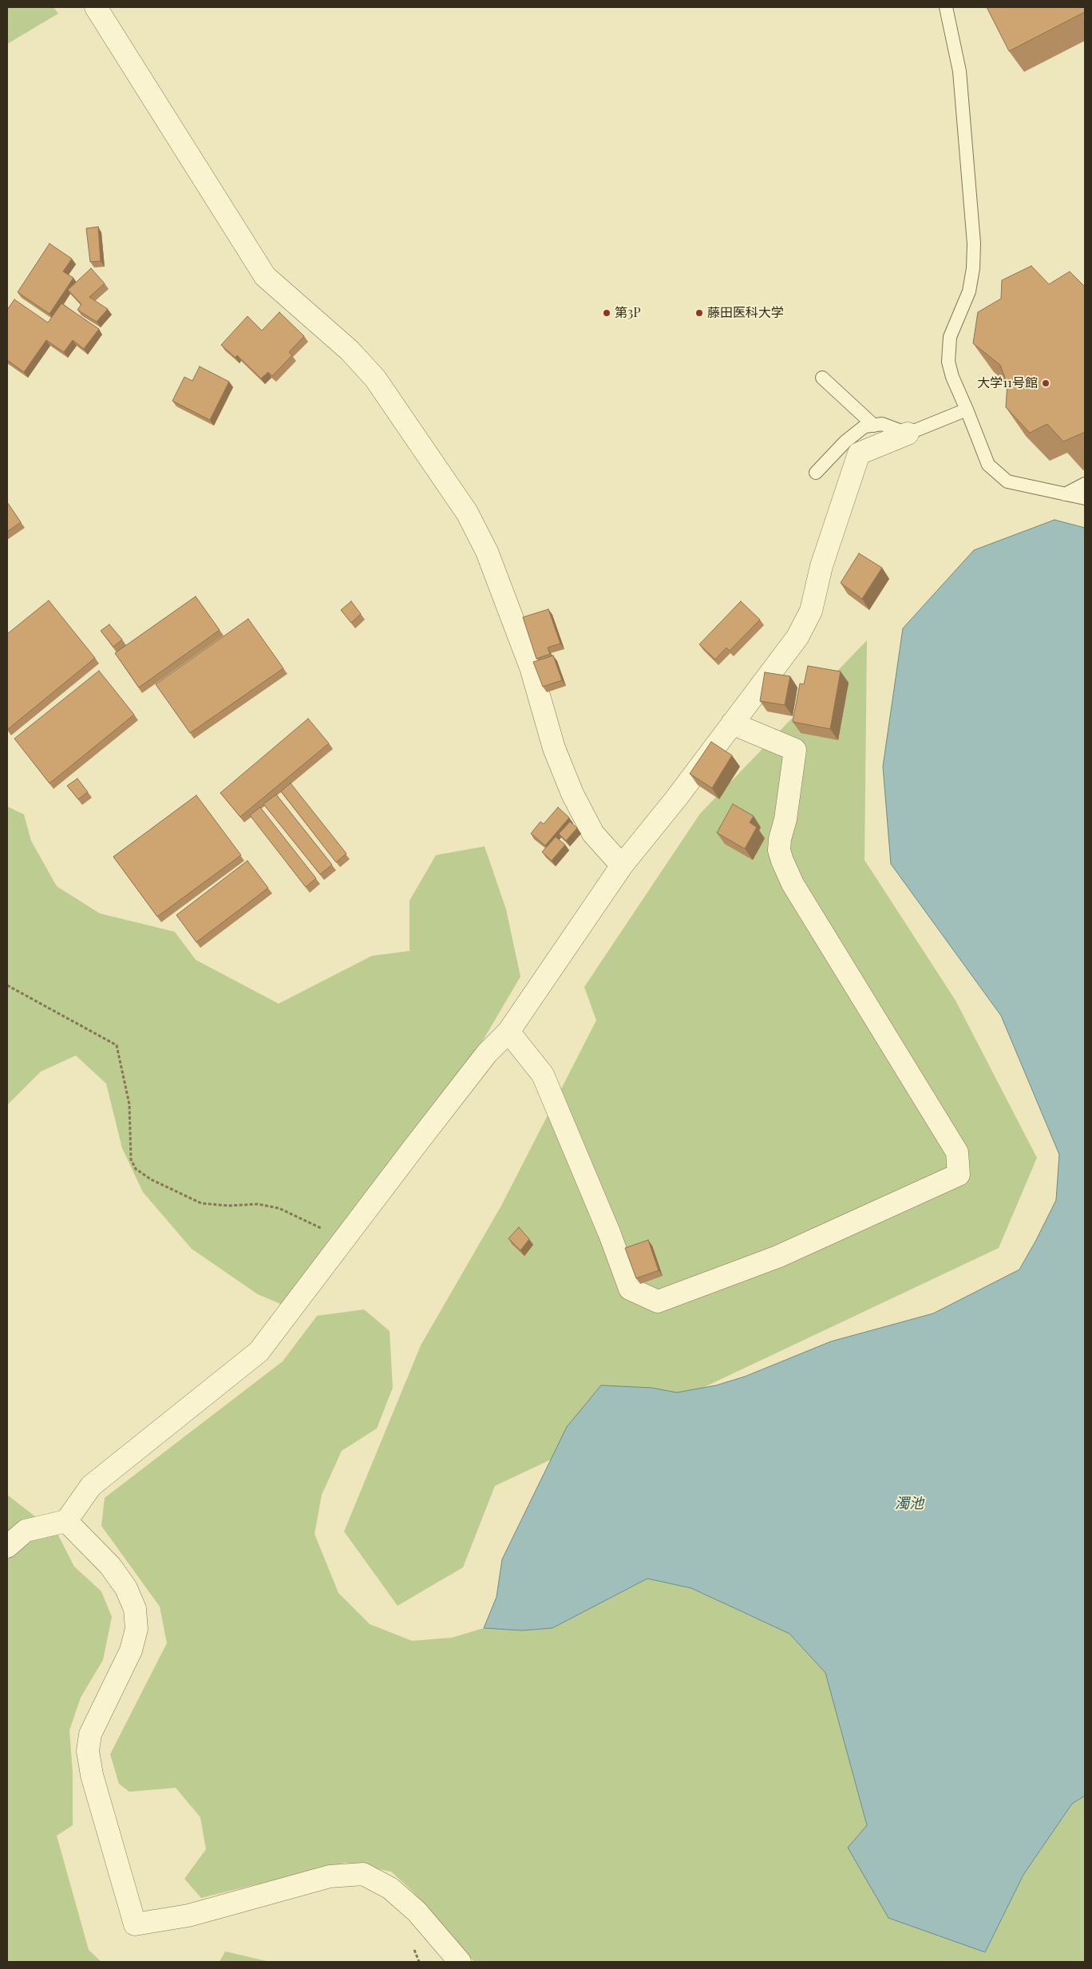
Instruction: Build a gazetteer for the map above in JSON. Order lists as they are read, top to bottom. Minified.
{"water":["濁池"],"places":["第3P","藤田医科大学","大学11号館"]}
